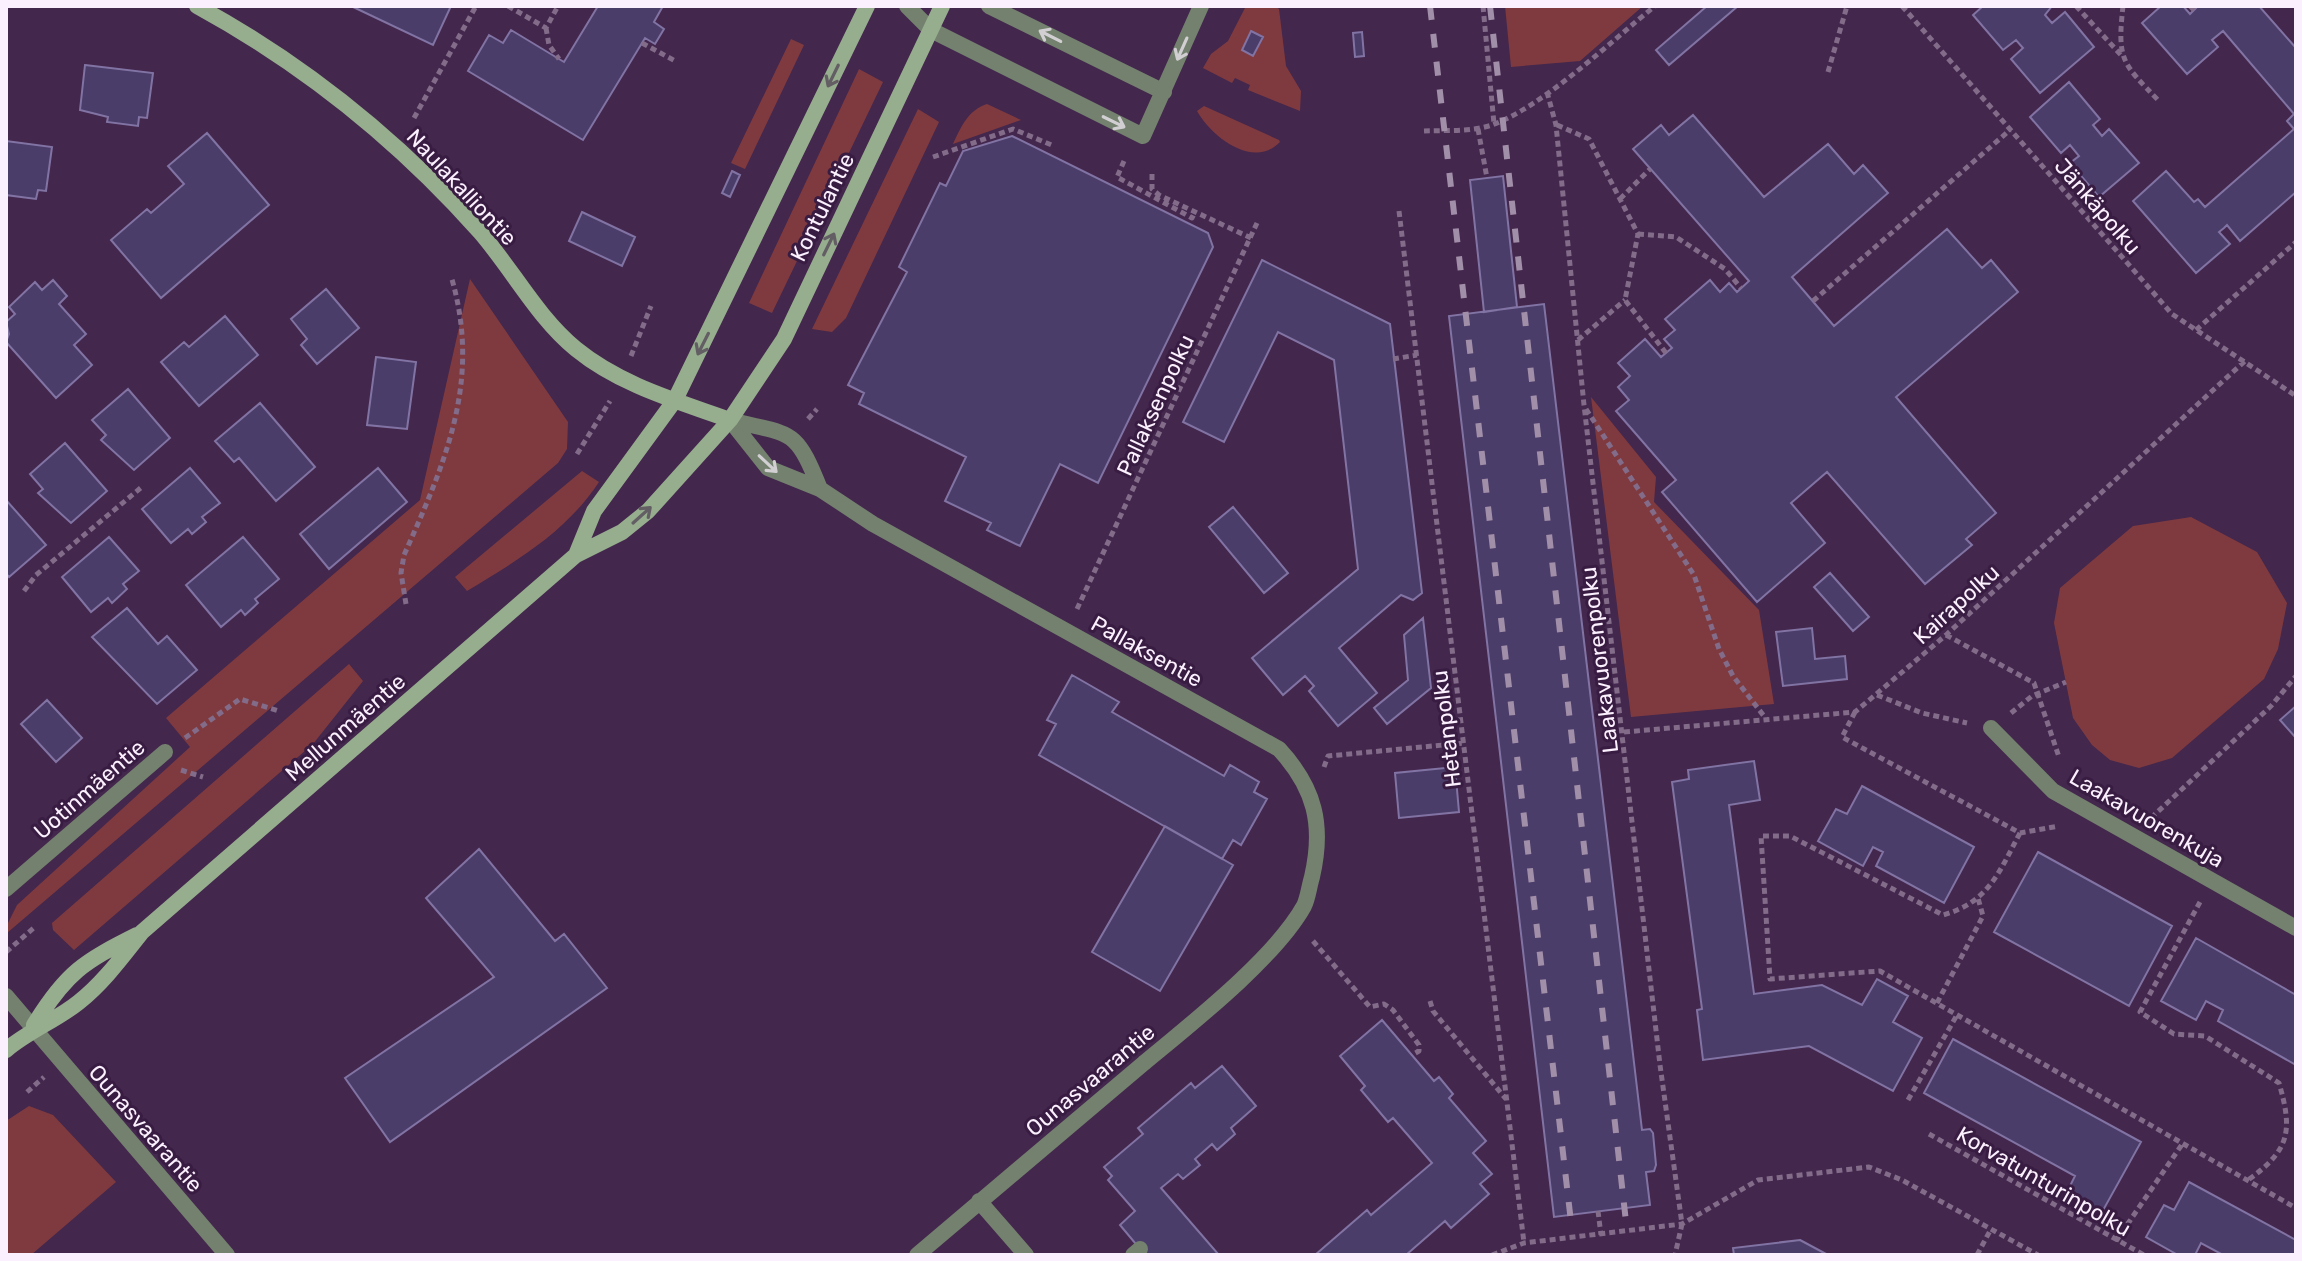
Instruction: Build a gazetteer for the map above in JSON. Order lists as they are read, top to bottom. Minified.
{"streets":{"main road":["Naulakalliontie","Kontulantie","Mellunmäentie"],"street":["Pallaksentie","Uotinmäentie","Laakavuorenkuja","Ounasvaarantie"],"path":["Jänkäpolku","Pallaksenpolku","Kairapolku","Laakavuorenpolku","Hetanpolku","Korvatunturinpolku"]},"crossings":[["Naulakalliontie","Kontulantie"],["Naulakalliontie","Pallaksentie"],["Naulakalliontie","Mellunmäentie"],["Jänkäpolku","Kairapolku"],["Kontulantie","Pallaksentie"],["Kontulantie","Mellunmäentie"],["Pallaksentie","Mellunmäentie"],["Pallaksentie","Ounasvaarantie"],["Mellunmäentie","Ounasvaarantie"]]}
